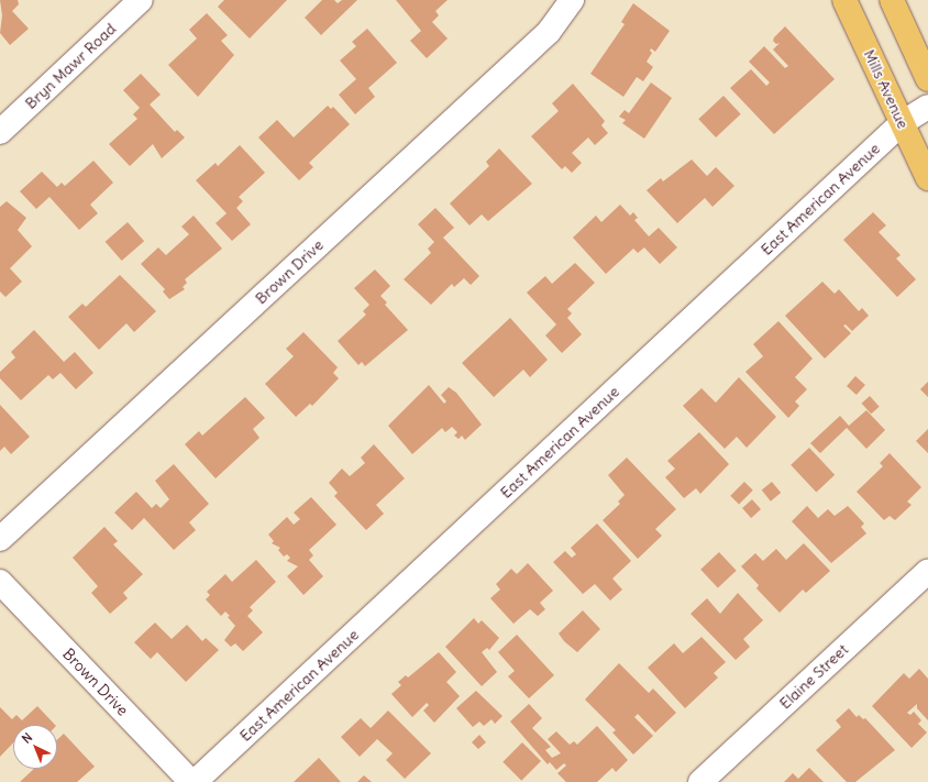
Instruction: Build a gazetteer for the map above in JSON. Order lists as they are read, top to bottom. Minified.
{"streets":{"main road":["Mills Avenue"],"street":["Bryn Mawr Road","East American Avenue","Brown Drive","Elaine Street"]},"crossings":[["Mills Avenue","East American Avenue"]],"north":"top left"}
